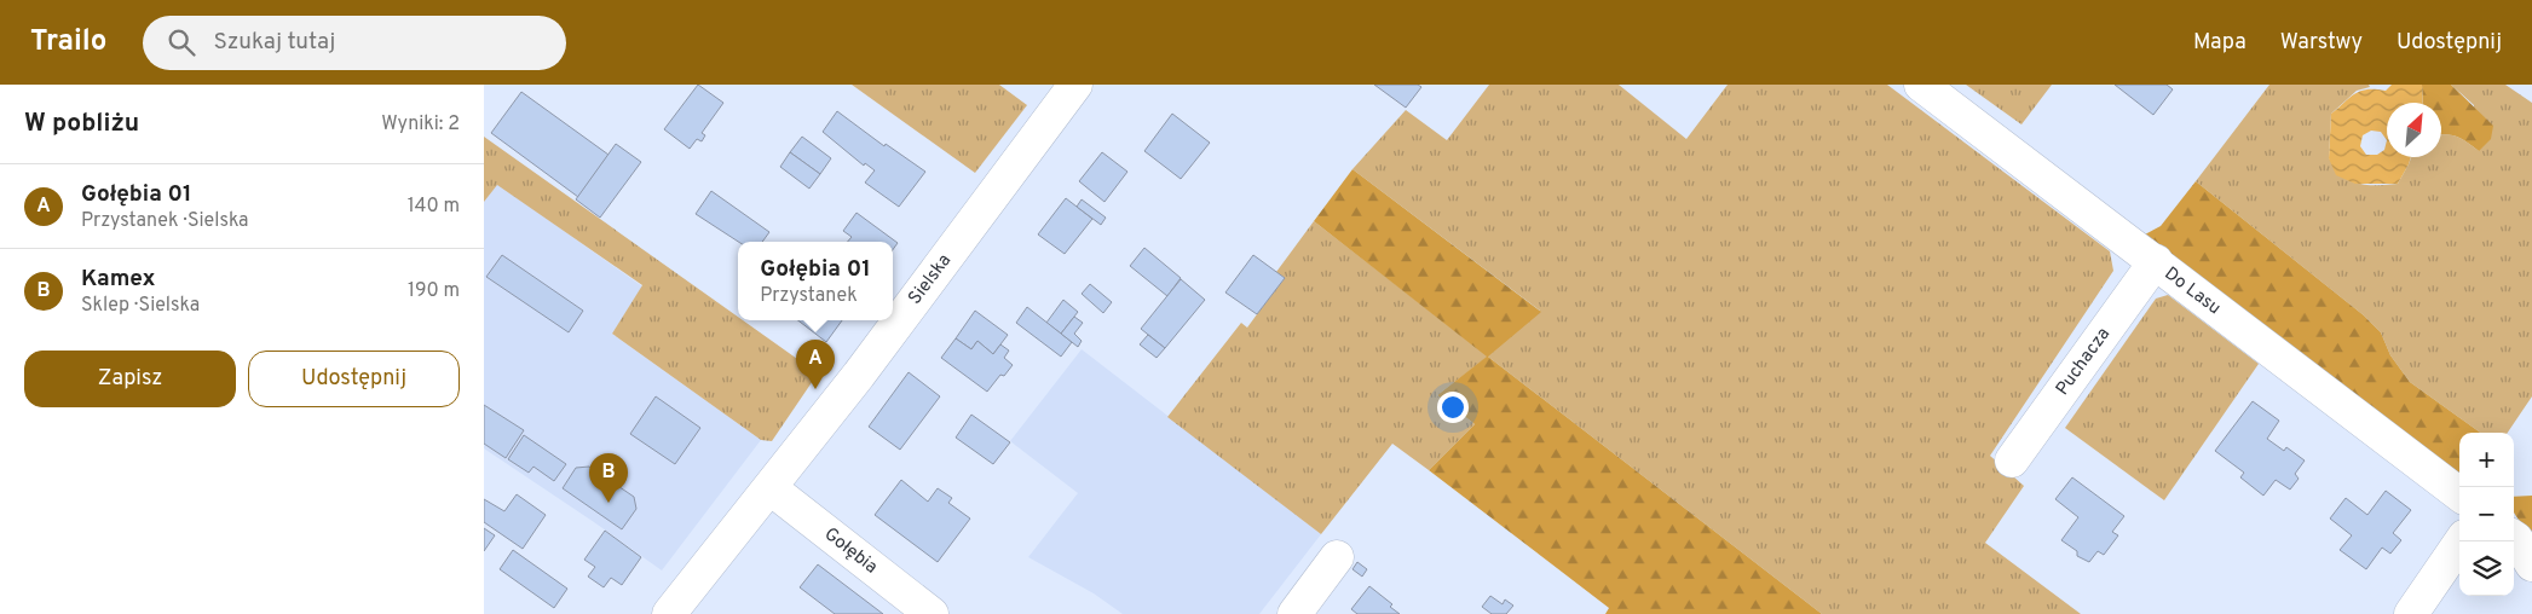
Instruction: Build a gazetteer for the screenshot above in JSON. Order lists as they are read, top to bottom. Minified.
{"streets":{"street":["Sielska","Do Lasu","Puchacza","Gołębia"]},"crossings":[["Sielska","Gołębia"],["Do Lasu","Puchacza"]],"north":"top right","page":{"header":"Trailo","search":"Szukaj tutaj","nav":["Mapa","Warstwy","Udostępnij"],"heading":["W pobliżu","Wyniki: 2"],"list":[{"mark":"A","name":"Gołębia 01","note":"Przystanek · Sielska","value":"140 m"},{"mark":"B","name":"Kamex","note":"Sklep · Sielska","value":"190 m"}],"popup":["Gołębia 01","Przystanek"],"buttons":["Zapisz","Udostępnij"],"pins":["A","B"],"map_buttons":["+","−"]}}
